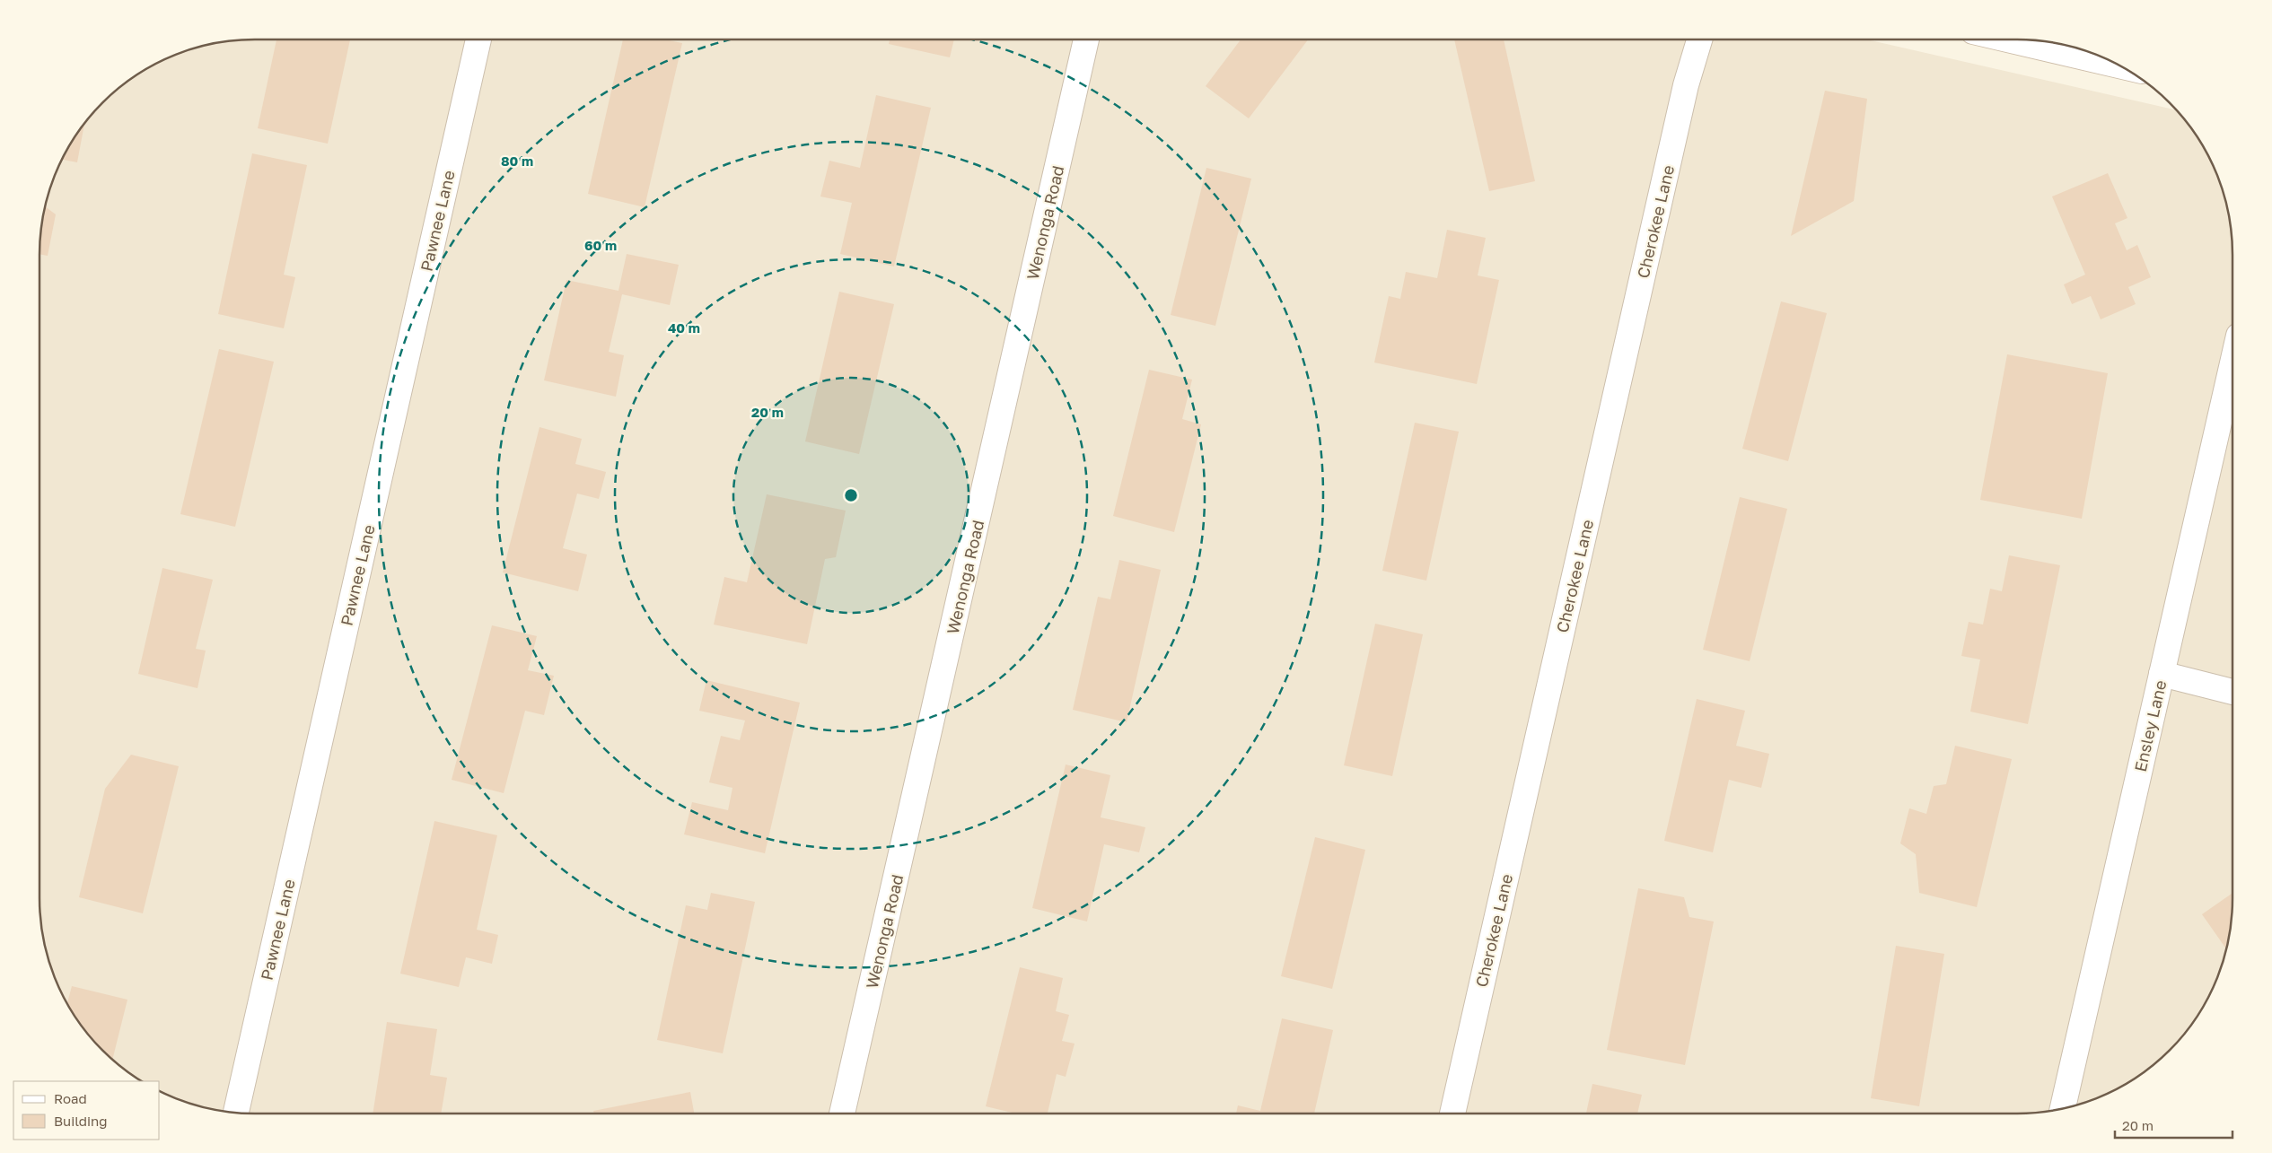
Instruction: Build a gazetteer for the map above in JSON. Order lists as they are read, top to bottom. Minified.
{"streets":{"street":["Pawnee Lane","Cherokee Lane","Wenonga Road","Ensley Lane"]},"legend":["Road","Building"],"scale_bar":"20 m","rings":["80 m","60 m","40 m","20 m"]}
